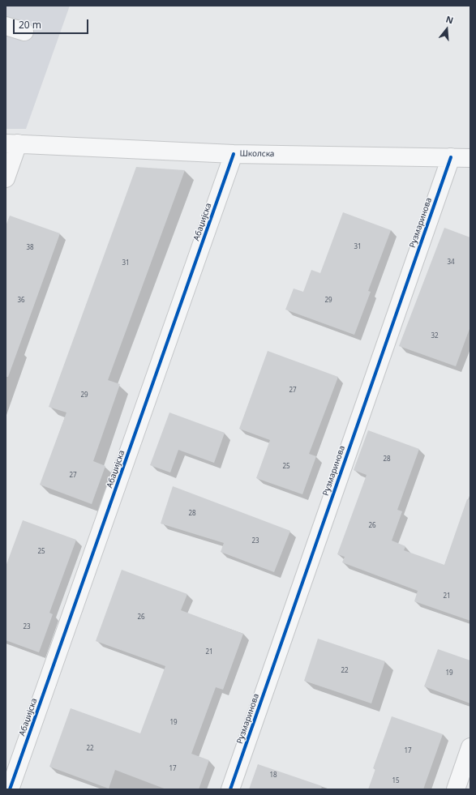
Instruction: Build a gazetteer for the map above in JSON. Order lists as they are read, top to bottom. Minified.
{"streets":{"street":["Школска","Абаџијска","Рузмаринова"]},"crossings":[["Школска","Абаџијска"],["Школска","Рузмаринова"]],"house_numbers":["31","38","34","31","36","29","32","27","29","28","25","27","28","26","23","25","21","26","23","21","22","19","19","22","17","17","18","15"],"scale_bar":"20 m","north":"top"}
